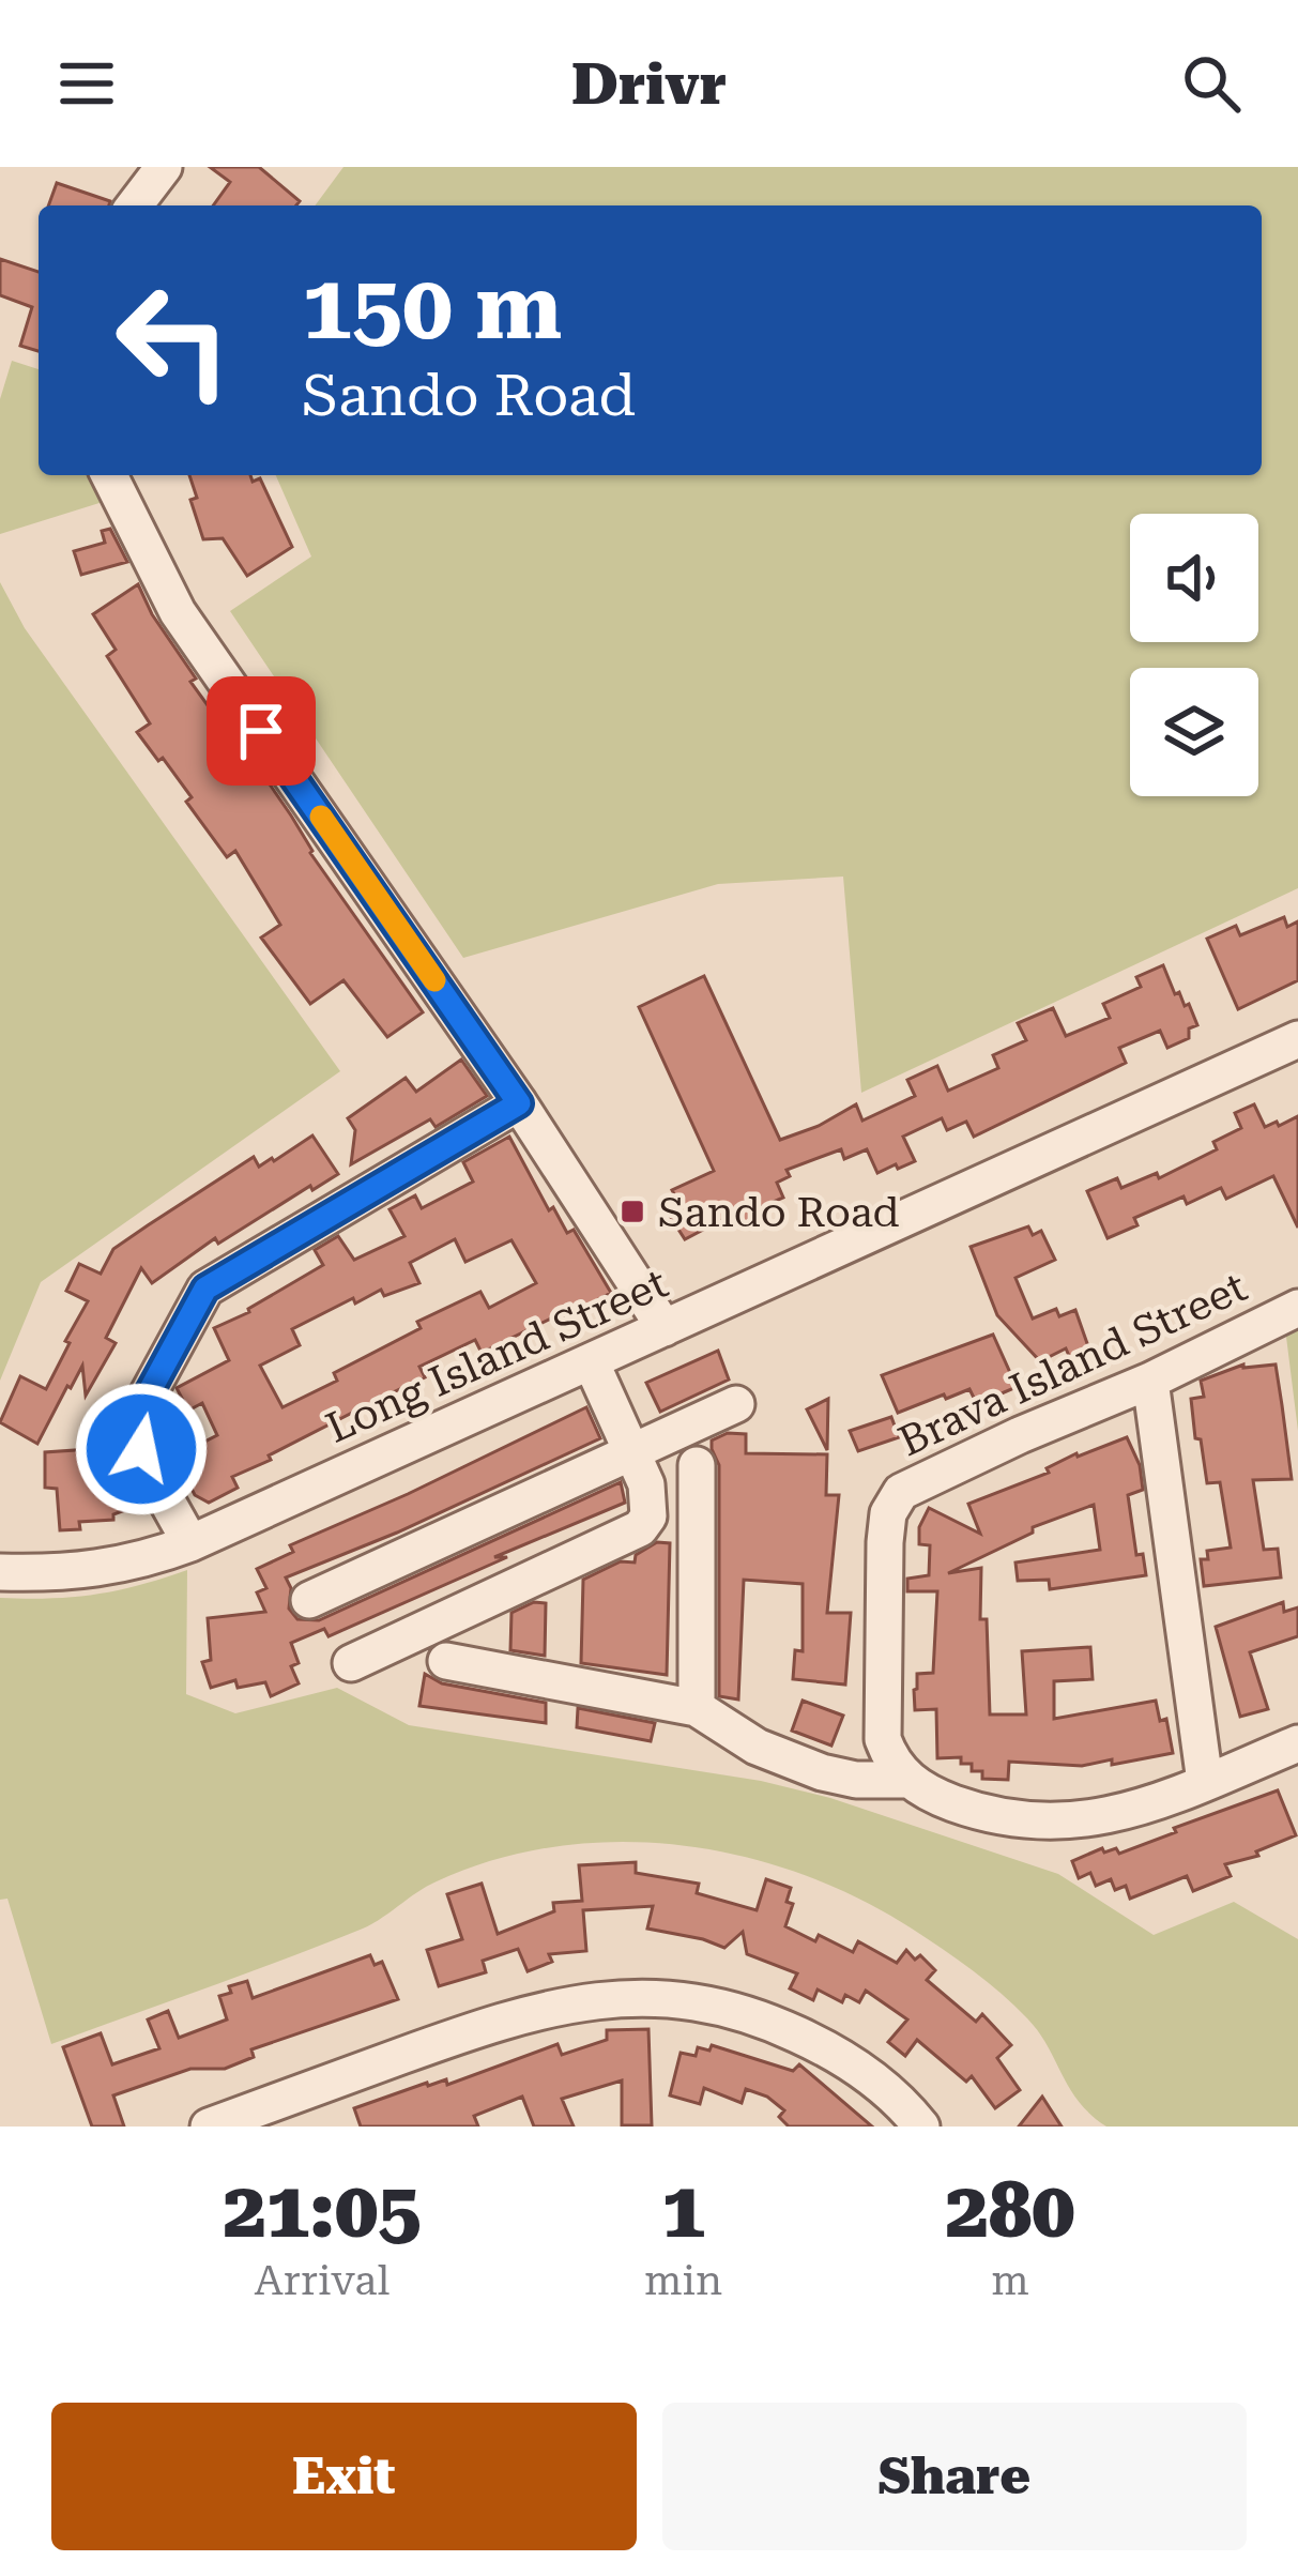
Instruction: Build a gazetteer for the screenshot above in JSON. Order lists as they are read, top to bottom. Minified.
{"streets":{"street":["Long Island Street","Brava Island Street"]},"places":{"transit":["Sando Road"]},"page":{"header":"Drivr","turn":["150 m","Sando Road"],"eta":["21:05","Arrival","1","min","280","m"],"buttons":["Exit","Share"]}}
